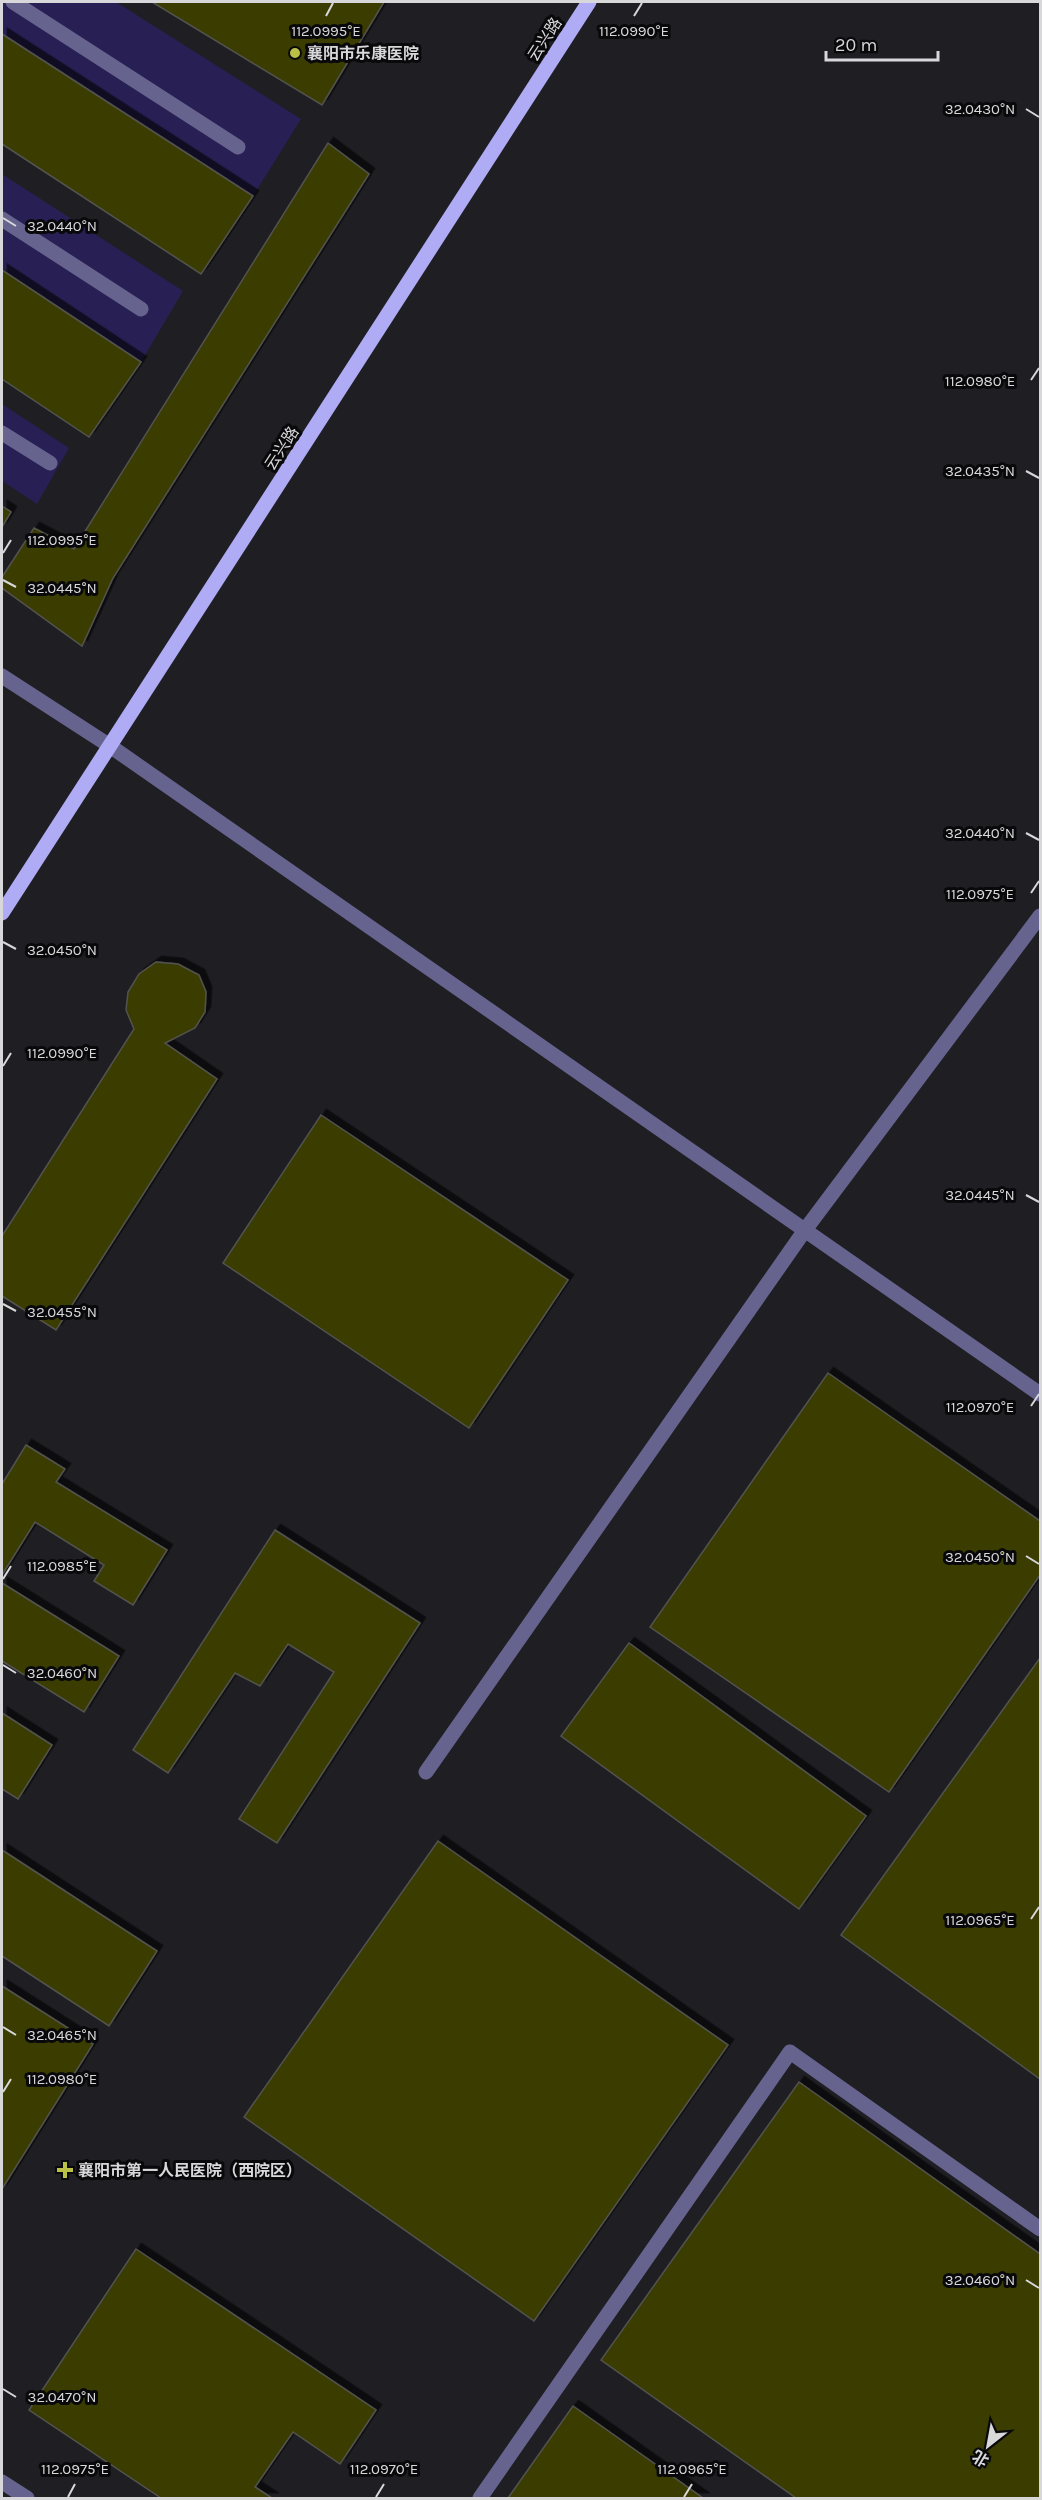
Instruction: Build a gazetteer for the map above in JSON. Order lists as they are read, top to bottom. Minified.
{"streets":{"main road":["云兴路"]},"places":{"other":["襄阳市乐康医院"],"health":["襄阳市第一人民医院（西院区）"]},"scale_bar":"20 m","north":"bottom left","coordinates":["112.0995°E","112.0990°E","32.0430°N","32.0440°N","112.0980°E","32.0435°N","32.0445°N","112.0975°E","32.0450°N","32.0455°N","112.0970°E","112.0985°E","32.0460°N","112.0965°E","32.0465°N","32.0470°N"]}
